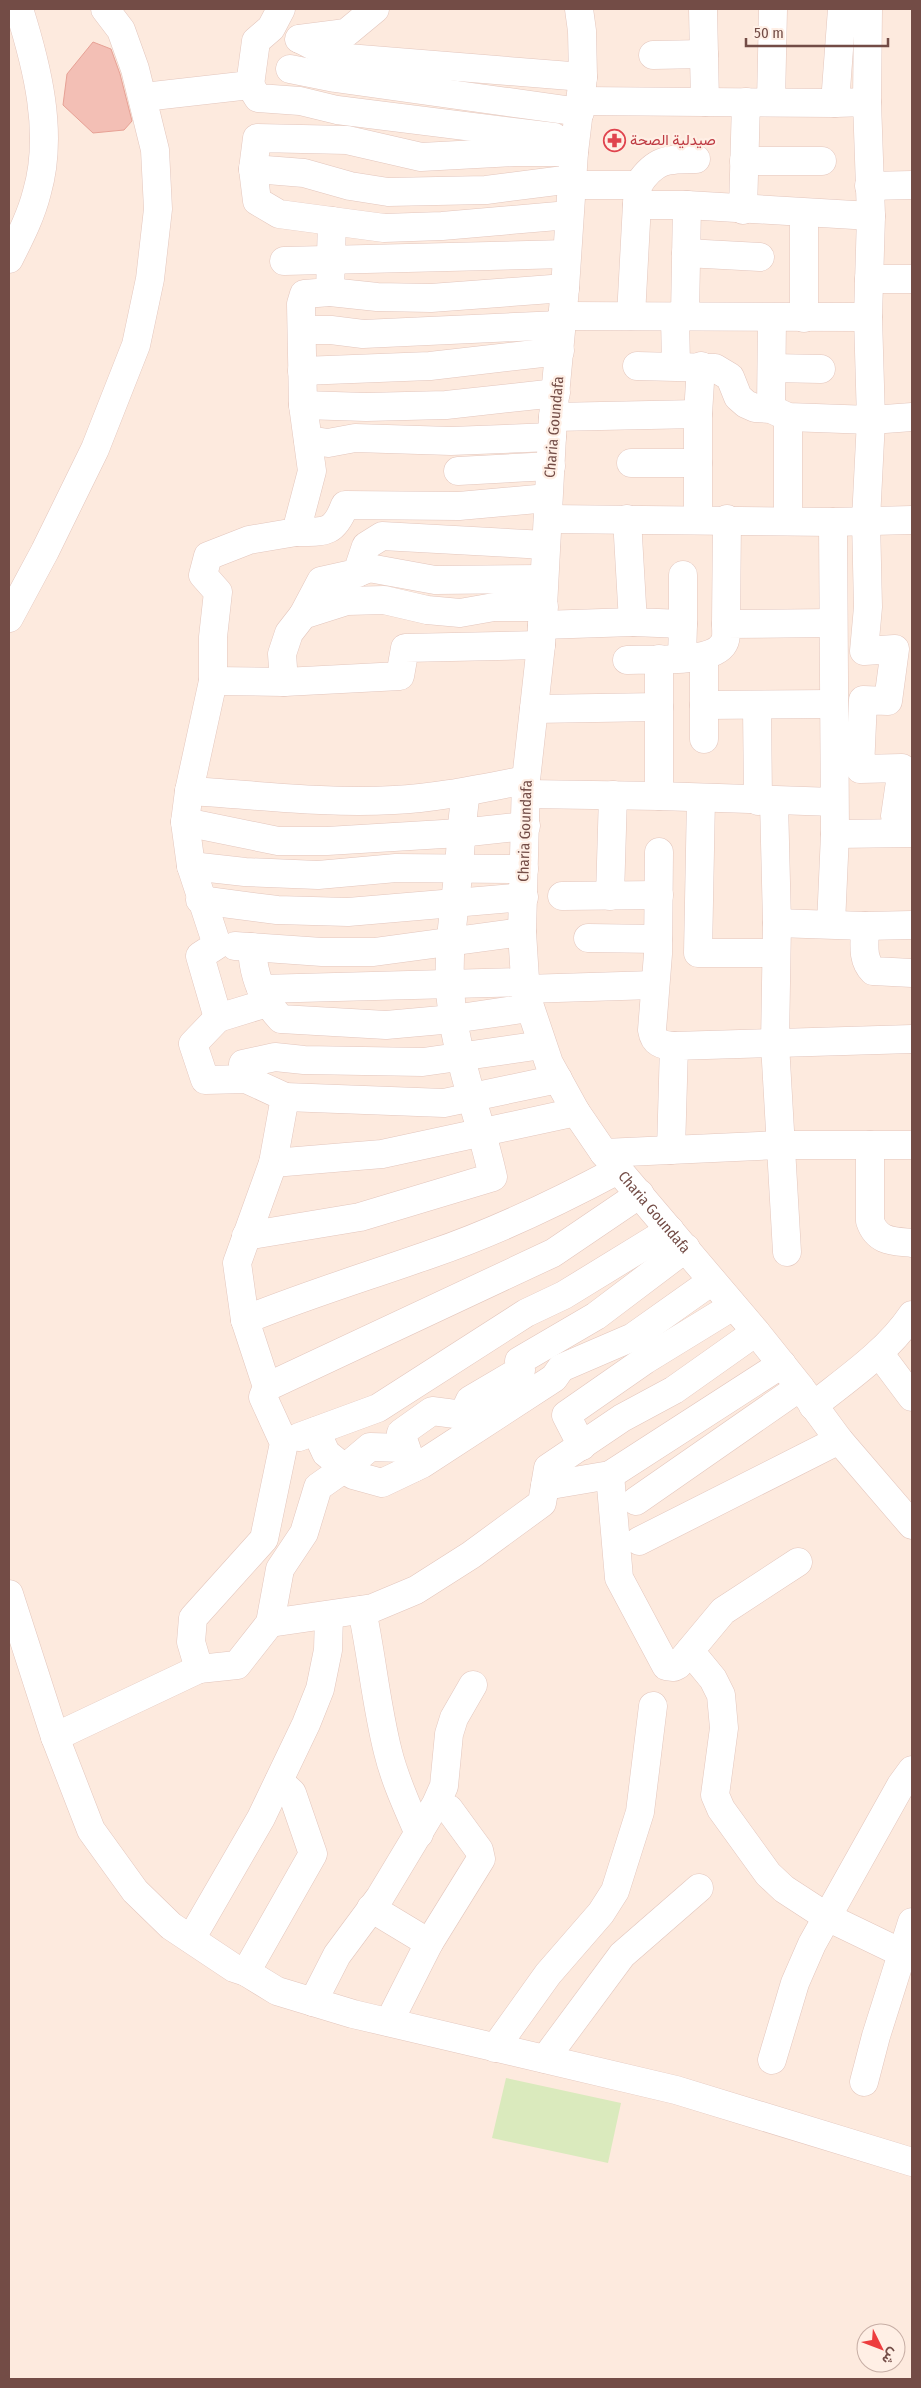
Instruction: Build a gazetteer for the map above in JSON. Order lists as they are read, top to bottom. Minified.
{"streets":{"street":["Charia Goundafa"]},"places":{"pharmacy":["صيدلية الصحة"]},"scale_bar":"50 m","north":"bottom right"}
